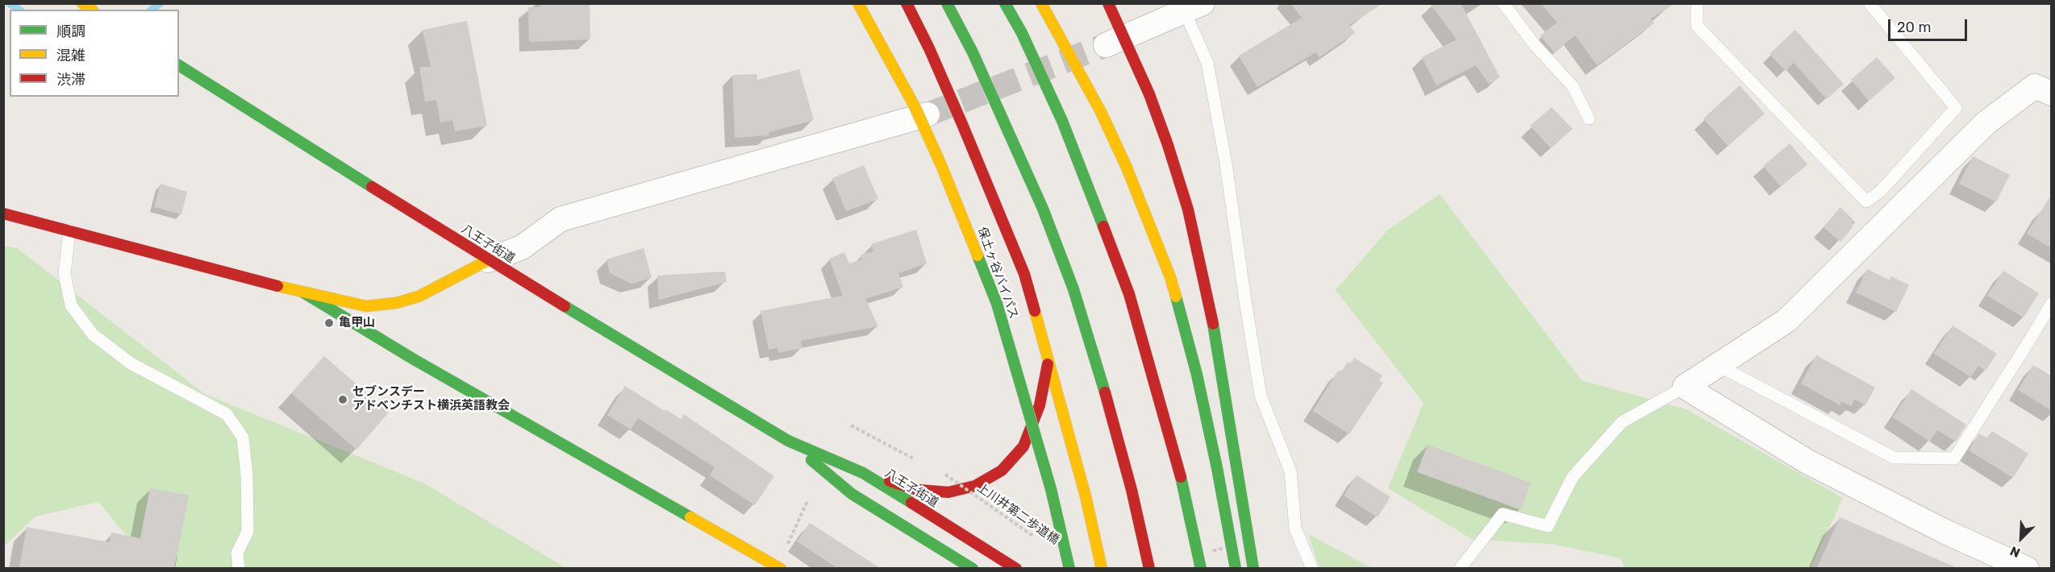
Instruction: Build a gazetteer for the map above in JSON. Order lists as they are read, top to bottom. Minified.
{"streets":{"main road":["八王子街道","保土ヶ谷バイパス"],"path":["上川井第二歩道橋"]},"places":["亀甲山","セブンスデー アドベンチスト横浜英語教会"],"legend":["順調","混雑","渋滞"],"scale_bar":"20 m","north":"bottom left"}
